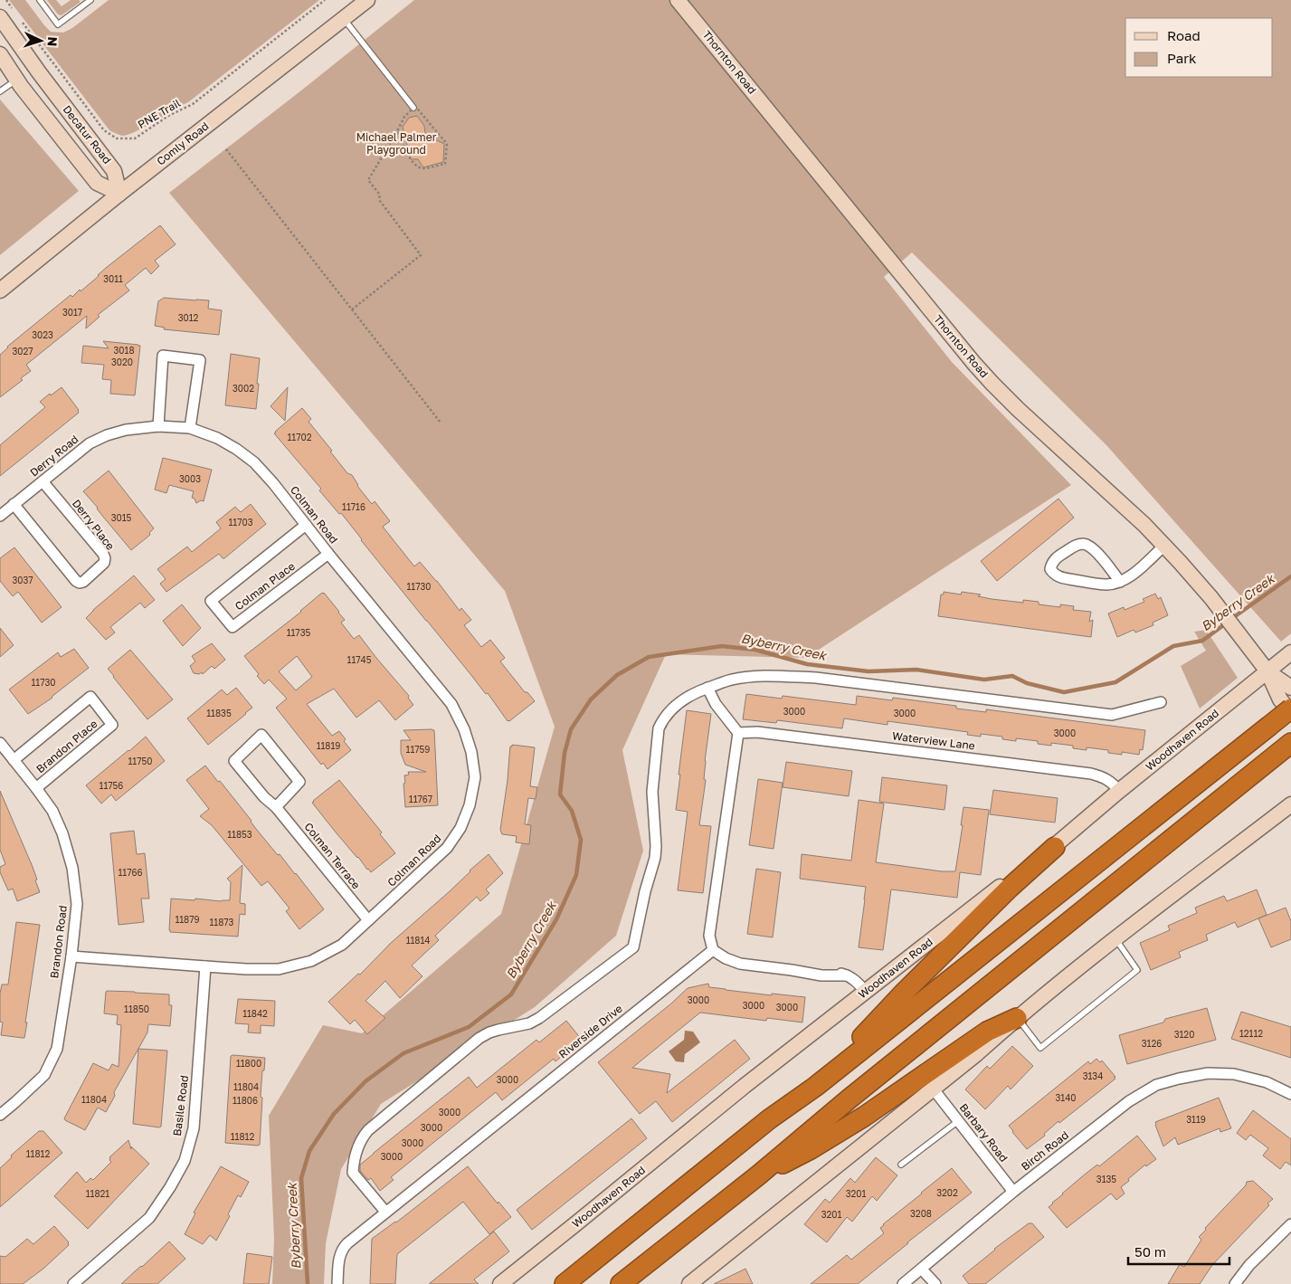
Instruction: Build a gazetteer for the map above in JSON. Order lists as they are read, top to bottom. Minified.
{"streets":{"street":["Thornton Road","Decatur Road","Comly Road","Derry Road","Colman Road","Derry Place","Colman Place","Woodhaven Road","Waterview Lane","Brandon Place","Colman Terrace","Brandon Road","Riverside Drive","Basile Road","Barbary Road","Birch Road"],"path":["PNE Trail"]},"crossings":[["Thornton Road","Woodhaven Road"],["Decatur Road","Comly Road"],["Derry Road","Colman Road"],["Derry Road","Derry Place"],["Colman Road","Colman Place"],["Colman Road","Colman Terrace"],["Colman Road","Brandon Road"],["Colman Road","Basile Road"],["Woodhaven Road","Waterview Lane"],["Brandon Place","Brandon Road"],["Barbary Road","Birch Road"]],"water":["Byberry Creek"],"parks":["Michael Palmer Playground"],"house_numbers":["3011","3017","3012","3023","3018","3027","3020","3002","11702","3003","11716","3015","11703","3037","11730","11735","11745","11730","3000","11835","3000","3000","11819","11759","11750","11756","11767","11853","11766","11879","11873","11814","3000","3000","3000","11850","11842","12112","3120","3126","11800","3134","3000","11804","3140","11804","11806","3000","3119","3000","11812","3000","11812","3000","3135","3202","11821","3201","3208","3201"],"legend":["Road","Park"],"scale_bar":"50 m","north":"right"}
